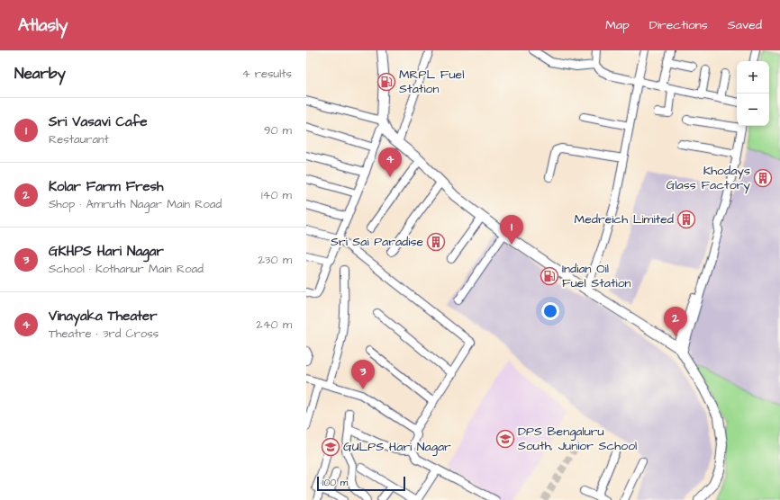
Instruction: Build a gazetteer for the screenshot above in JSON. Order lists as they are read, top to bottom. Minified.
{"places":{"fuel station":["MRPL Fuel Station","Indian Oil Fuel Station"],"building":["Khodays Glass Factory","Medreich Limited","Sri Sai Paradise"],"school or university":["DPS Bengaluru South, Junior School","GULPS Hari Nagar"]},"scale_bar":"100 m","page":{"header":"Atlasly","nav":["Map","Directions","Saved"],"heading":["Nearby","4 results"],"map_buttons":["+","−"],"list":[{"mark":"1","name":"Sri Vasavi Cafe","note":"Restaurant","value":"90 m"},{"mark":"2","name":"Kolar Farm Fresh","note":"Shop · Amruth Nagar Main Road","value":"140 m"},{"mark":"3","name":"GKHPS Hari Nagar","note":"School · Kothanur Main Road","value":"230 m"},{"mark":"4","name":"Vinayaka Theater","note":"Theatre · 3rd Cross","value":"240 m"}],"pins":["4","1","2","3"],"scale":"100 m"}}
